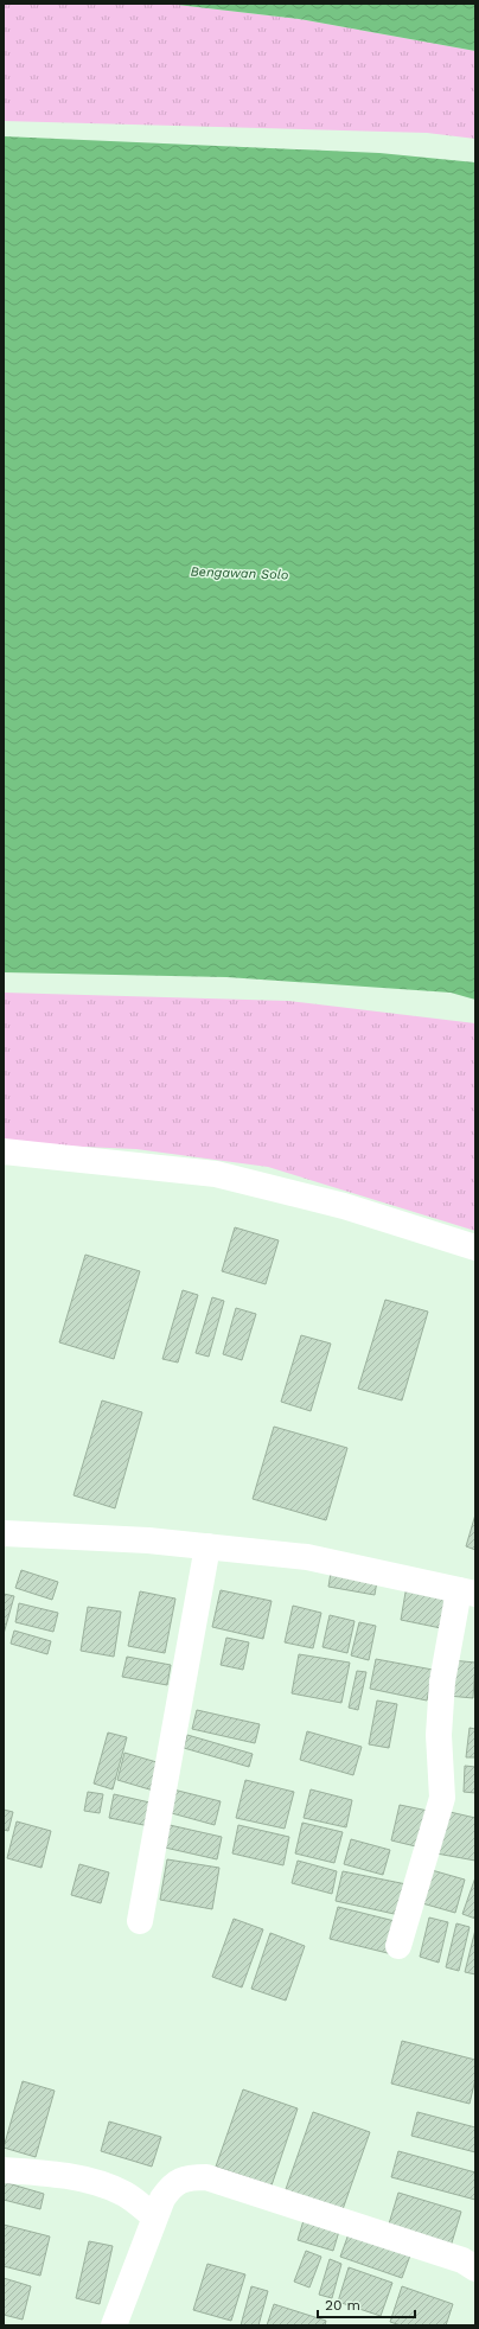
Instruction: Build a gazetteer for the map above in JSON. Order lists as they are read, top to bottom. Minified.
{"water":["Bengawan Solo"],"scale_bar":"20 m"}
